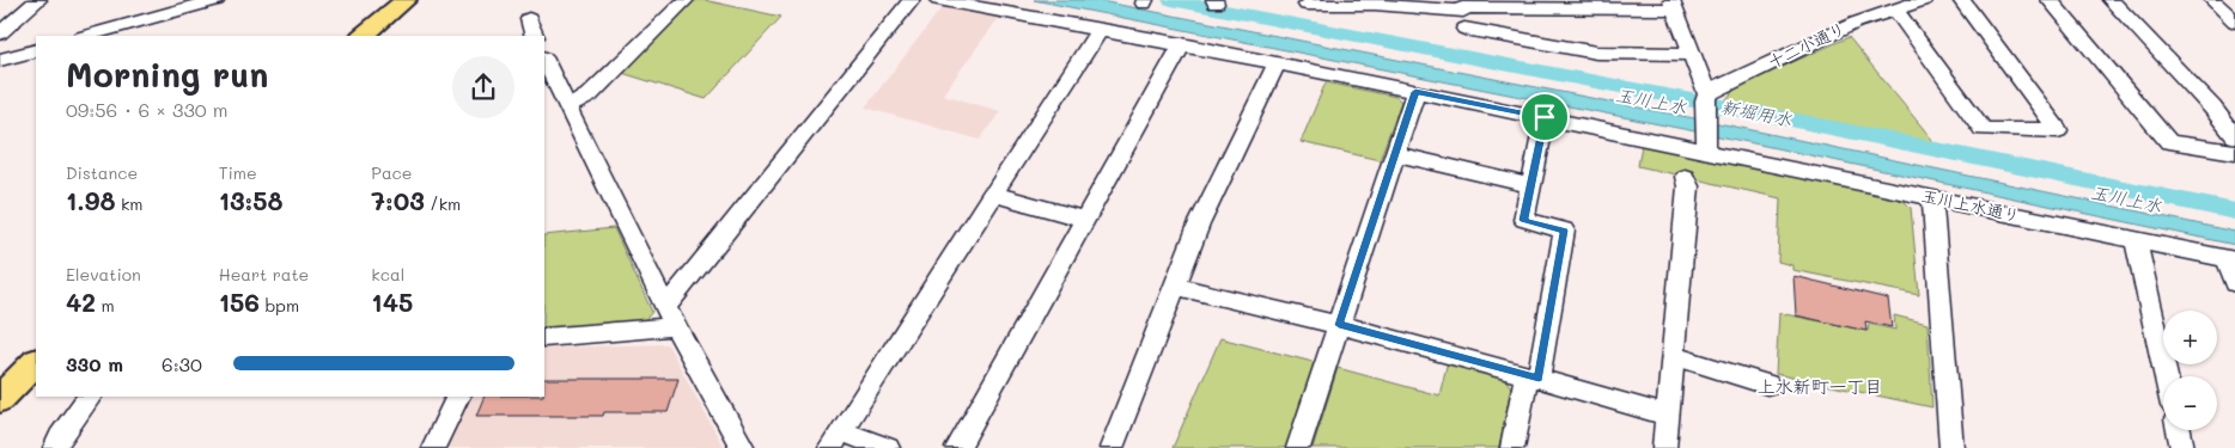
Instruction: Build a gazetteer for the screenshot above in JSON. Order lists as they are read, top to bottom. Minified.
{"streets":{"street":["十二小通り","玉川上水通り"]},"districts":["上水新町一丁目"],"water":["玉川上水","新堀用水"],"page":{"heading":["Morning run","09:56 · 6 × 330 m"],"stats":[["Distance","1.98 km"],["Time","13:58"],["Pace","7:03 /km"],["Elevation","42 m"],["Heart rate","156 bpm"],["kcal","145"]],"map_buttons":["+","−"],"list":[{"name":"330 m","note":"6:30"}]}}
